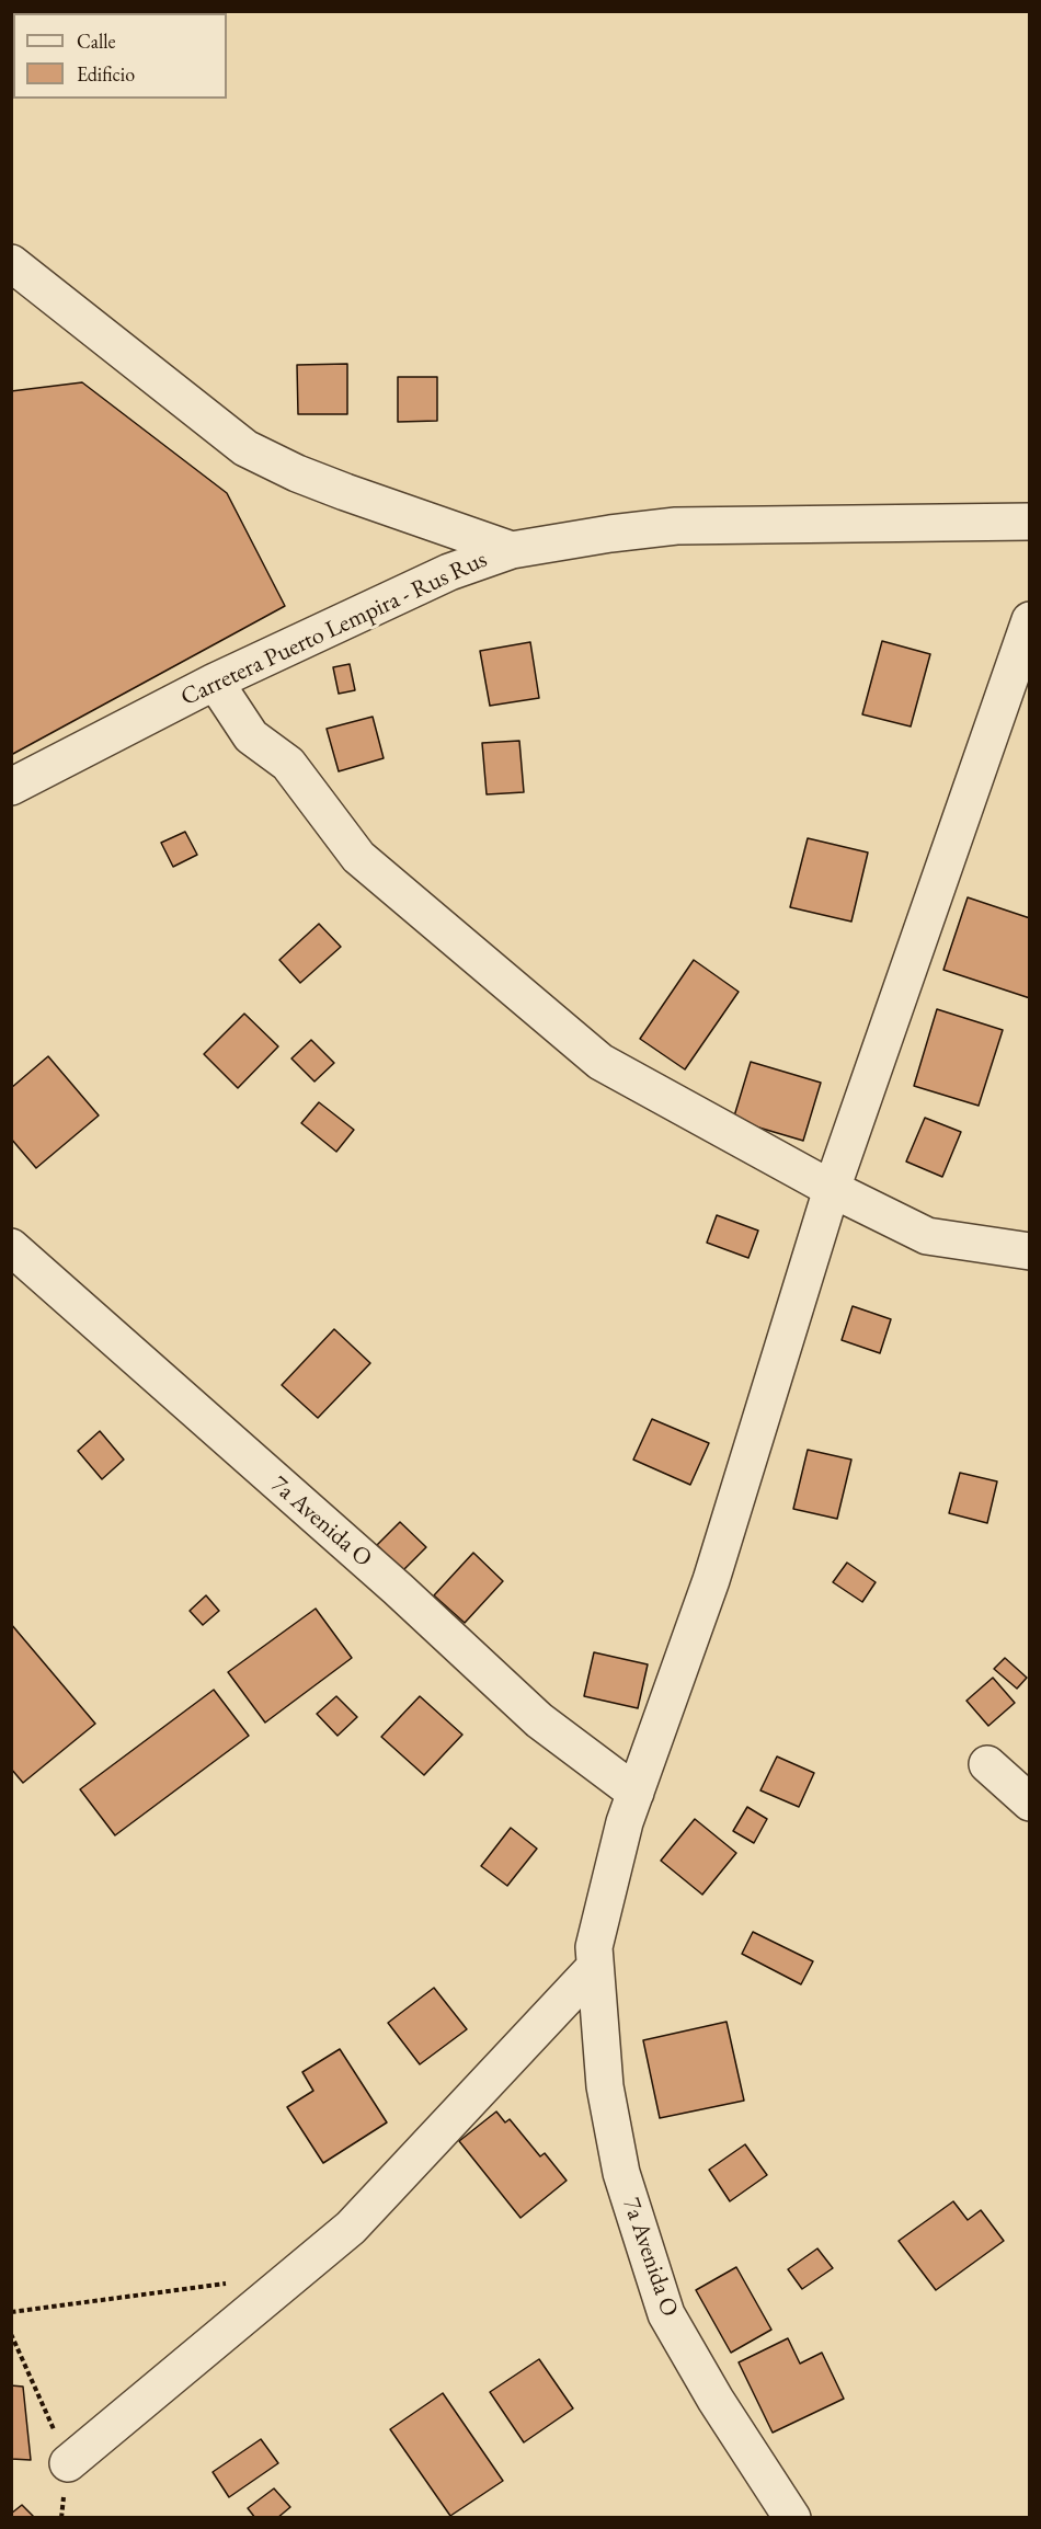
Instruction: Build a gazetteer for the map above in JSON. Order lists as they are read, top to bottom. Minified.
{"streets":{"street":["Carretera Puerto Lempira - Rus Rus","7a Avenida O"]},"legend":["Calle","Edificio"]}
